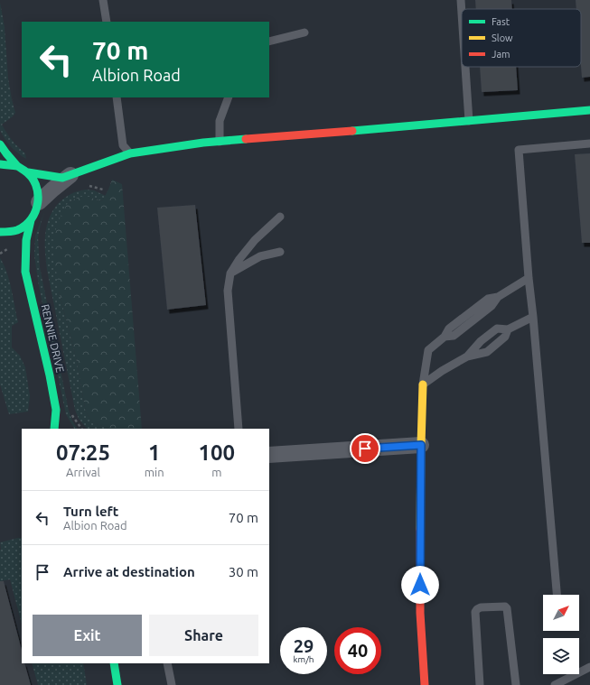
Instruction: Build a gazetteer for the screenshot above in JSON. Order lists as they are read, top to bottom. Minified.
{"streets":{"street":["RENNIE DRIVE"]},"legend":["Fast","Slow","Jam"],"north":"top right","page":{"turn":["70 m","Albion Road"],"eta":["07:25","Arrival","1","min","100","m"],"list":[{"name":"Turn left","note":"Albion Road","value":"70 m"},{"name":"Arrive at destination","value":"30 m"}],"buttons":["Exit","Share"],"speed":"29 km/h","limit":"40"}}
